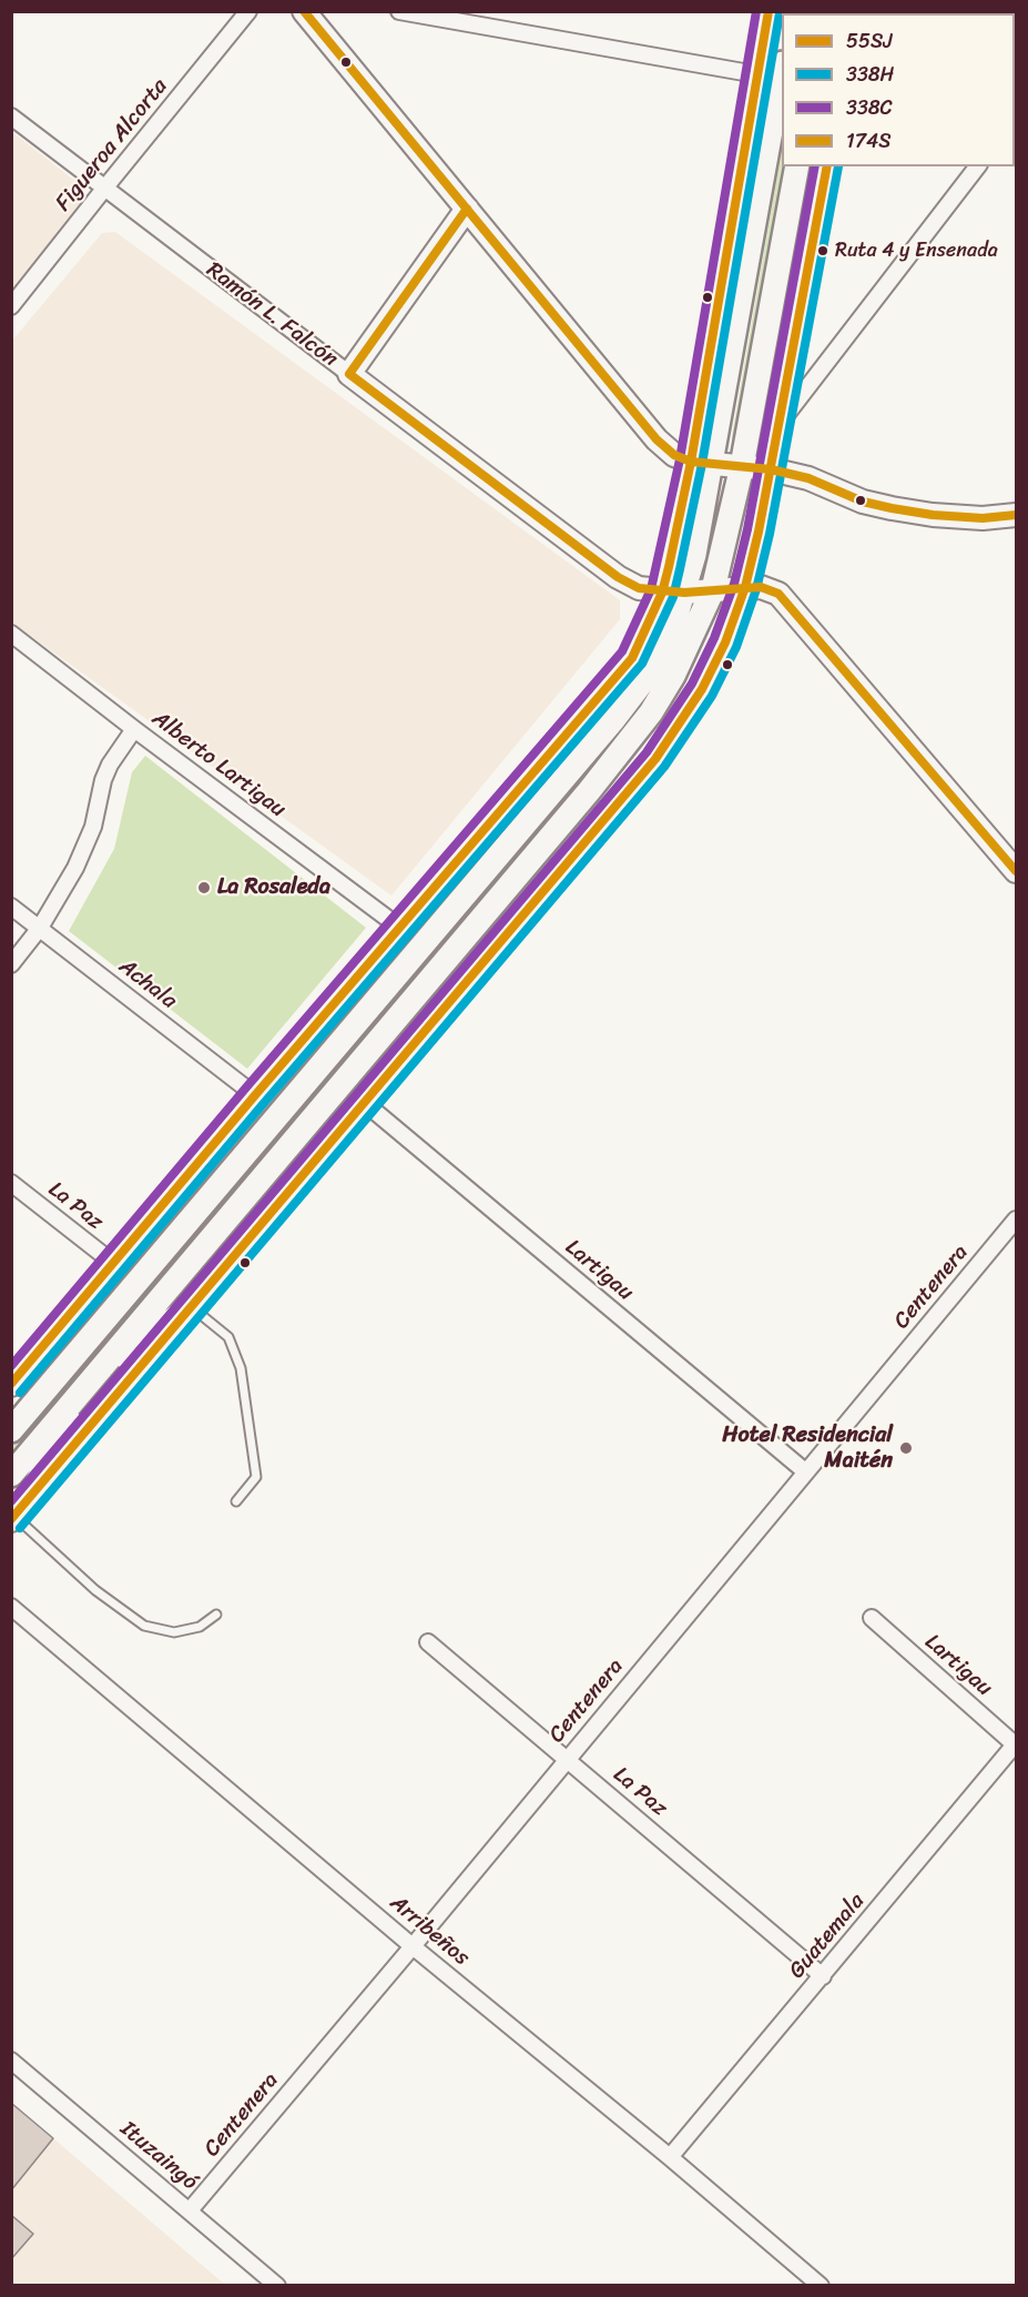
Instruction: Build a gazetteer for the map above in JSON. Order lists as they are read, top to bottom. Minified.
{"streets":{"street":["Figueroa Alcorta","Ramón L. Falcón","Alberto Lartigau","Achala","La Paz","Lartigau","Centenera","Arribeños","Guatemala","Ituzaingó"]},"crossings":[["Figueroa Alcorta","Ramón L. Falcón"],["La Paz","Centenera"],["La Paz","Guatemala"],["Lartigau","Centenera"],["Lartigau","Guatemala"],["Centenera","Arribeños"],["Centenera","Ituzaingó"],["Arribeños","Guatemala"]],"places":["Ruta 4 y Ensenada","La Rosaleda","Hotel Residencial Maitén"],"lines":["transit line 55SJ","transit line 338C","transit line 174S","transit line 338H"],"legend":["55SJ","338H","338C","174S"]}
